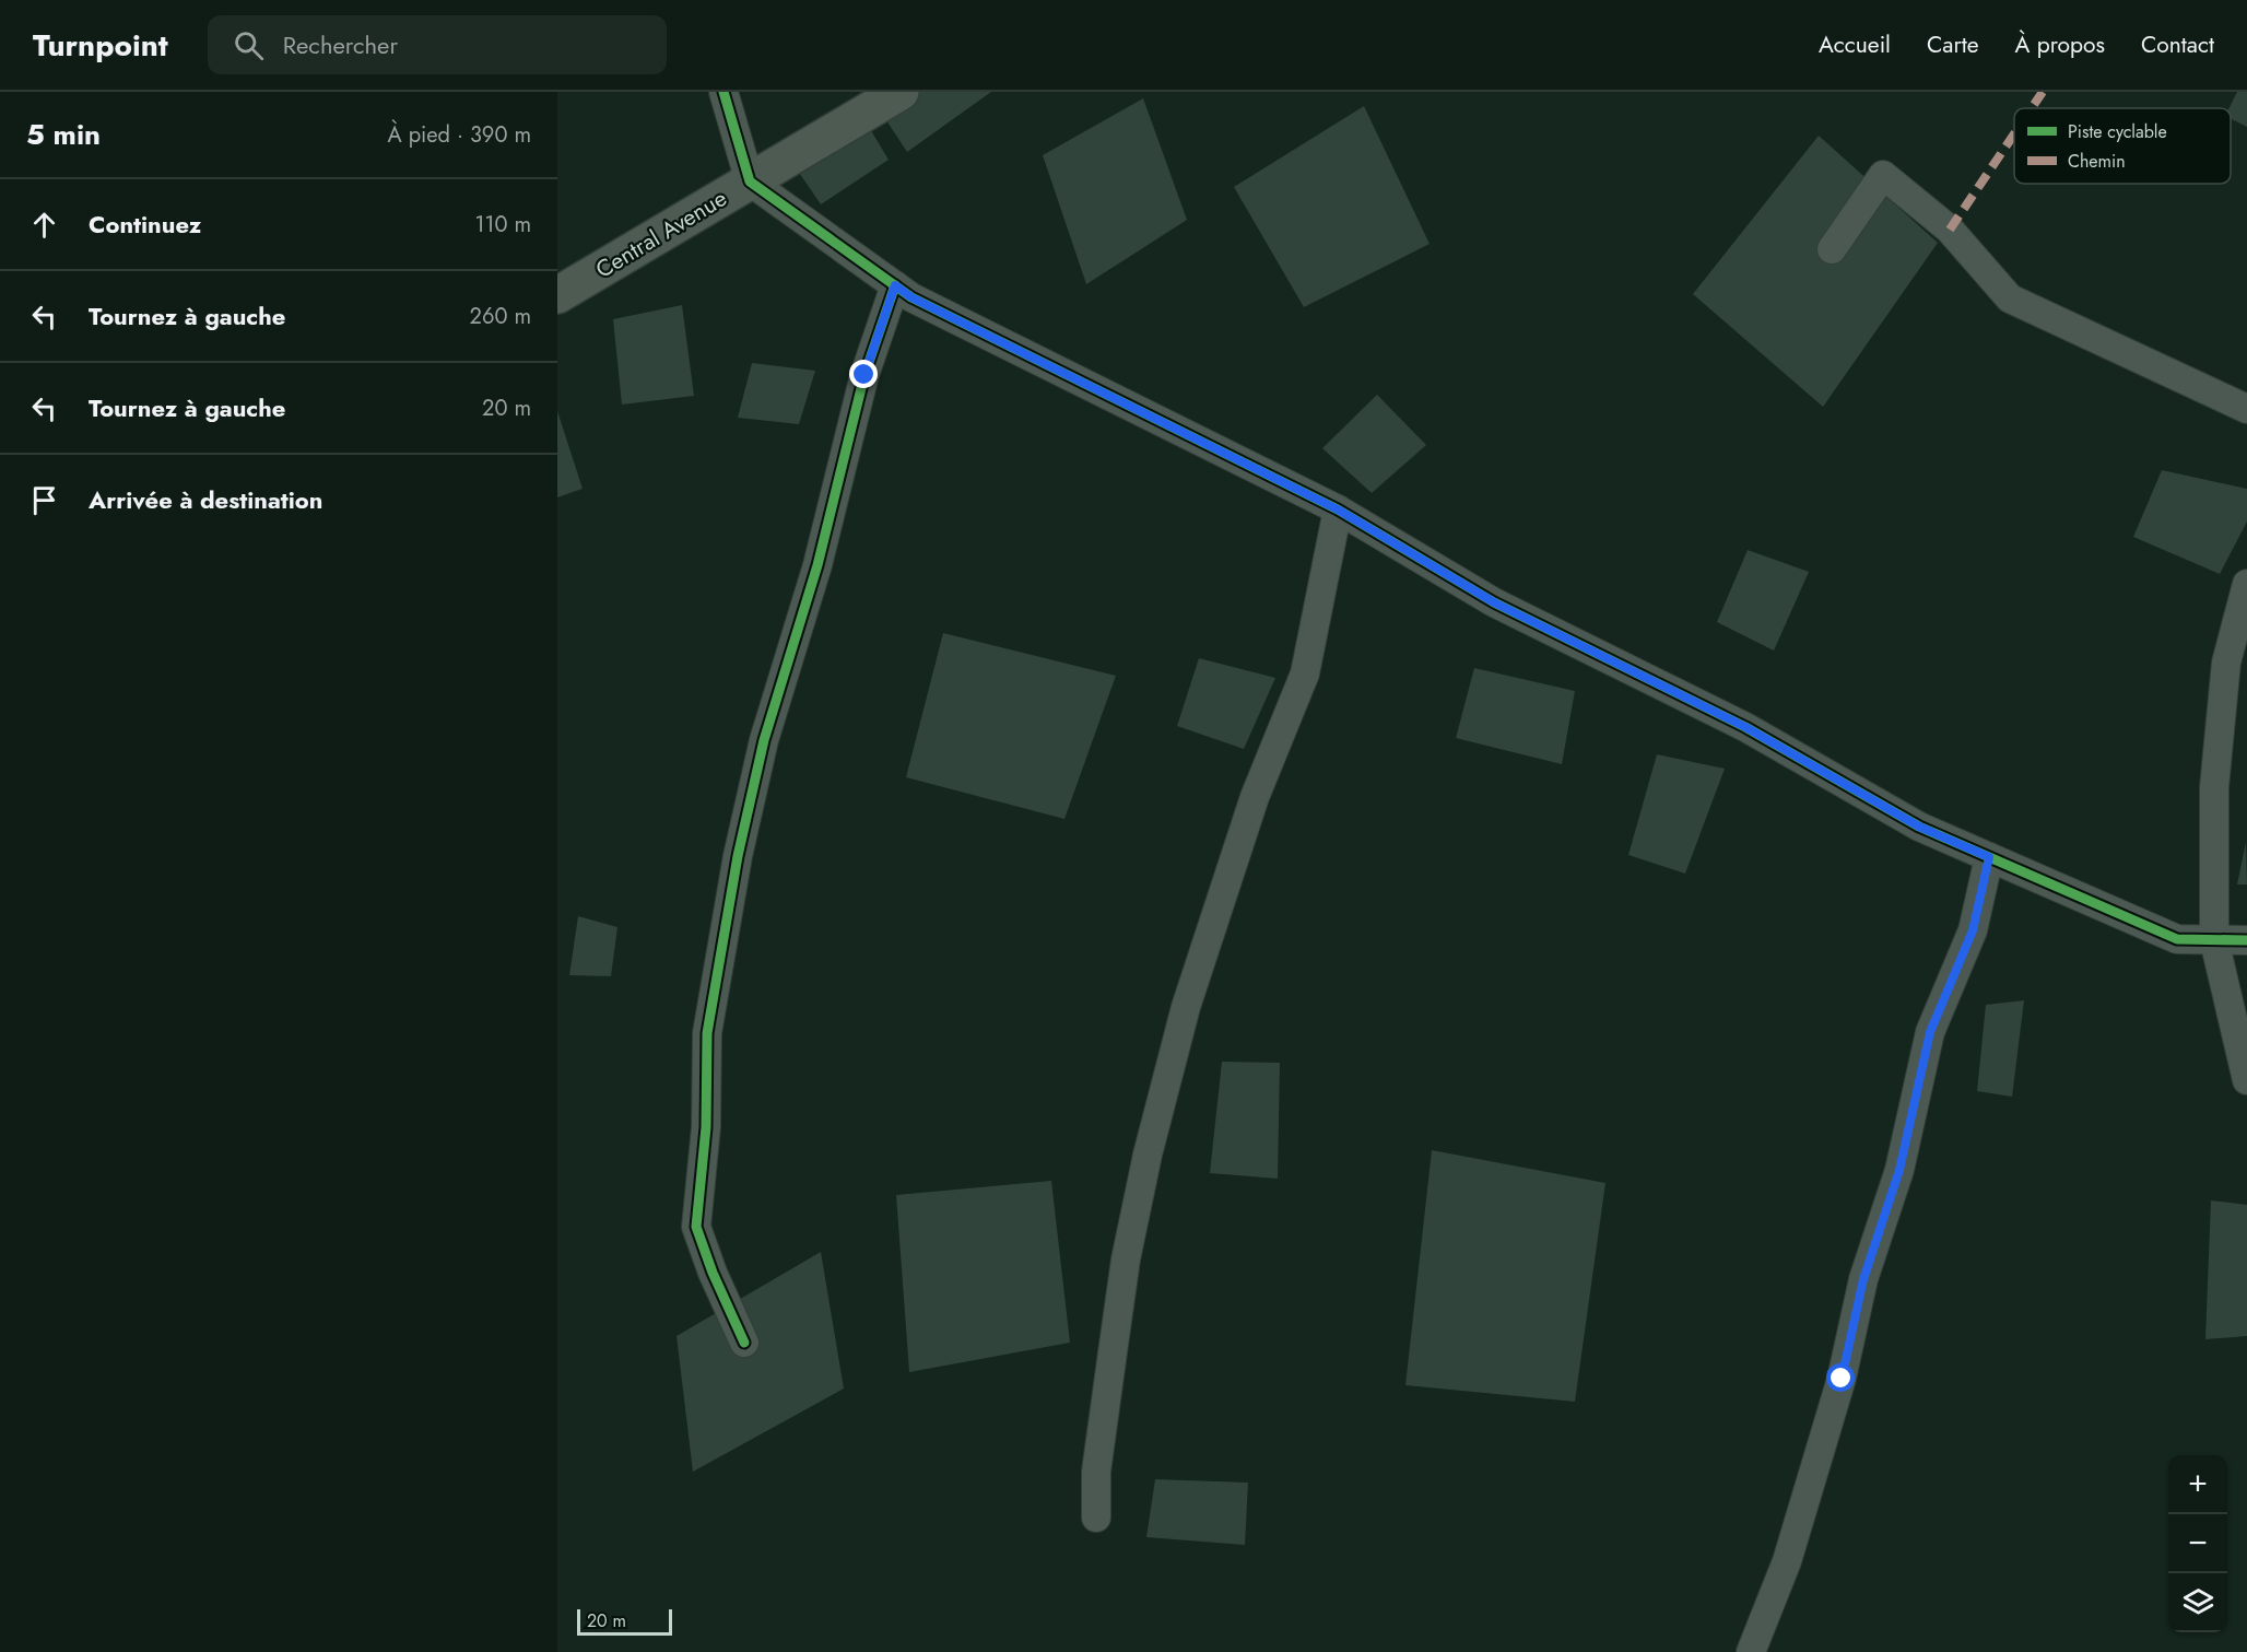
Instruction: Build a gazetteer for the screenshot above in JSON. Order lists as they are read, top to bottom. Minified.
{"streets":{"street":["Central Avenue"]},"legend":["Piste cyclable","Chemin"],"scale_bar":"20 m","page":{"header":"Turnpoint","search":"Rechercher","nav":["Accueil","Carte","À propos","Contact"],"heading":["5 min","À pied · 390 m"],"list":[["Continuez","110 m"],["Tournez à gauche","260 m"],["Tournez à gauche","20 m"],"Arrivée à destination"],"map_buttons":["+","−"],"scale":"20 m"}}
